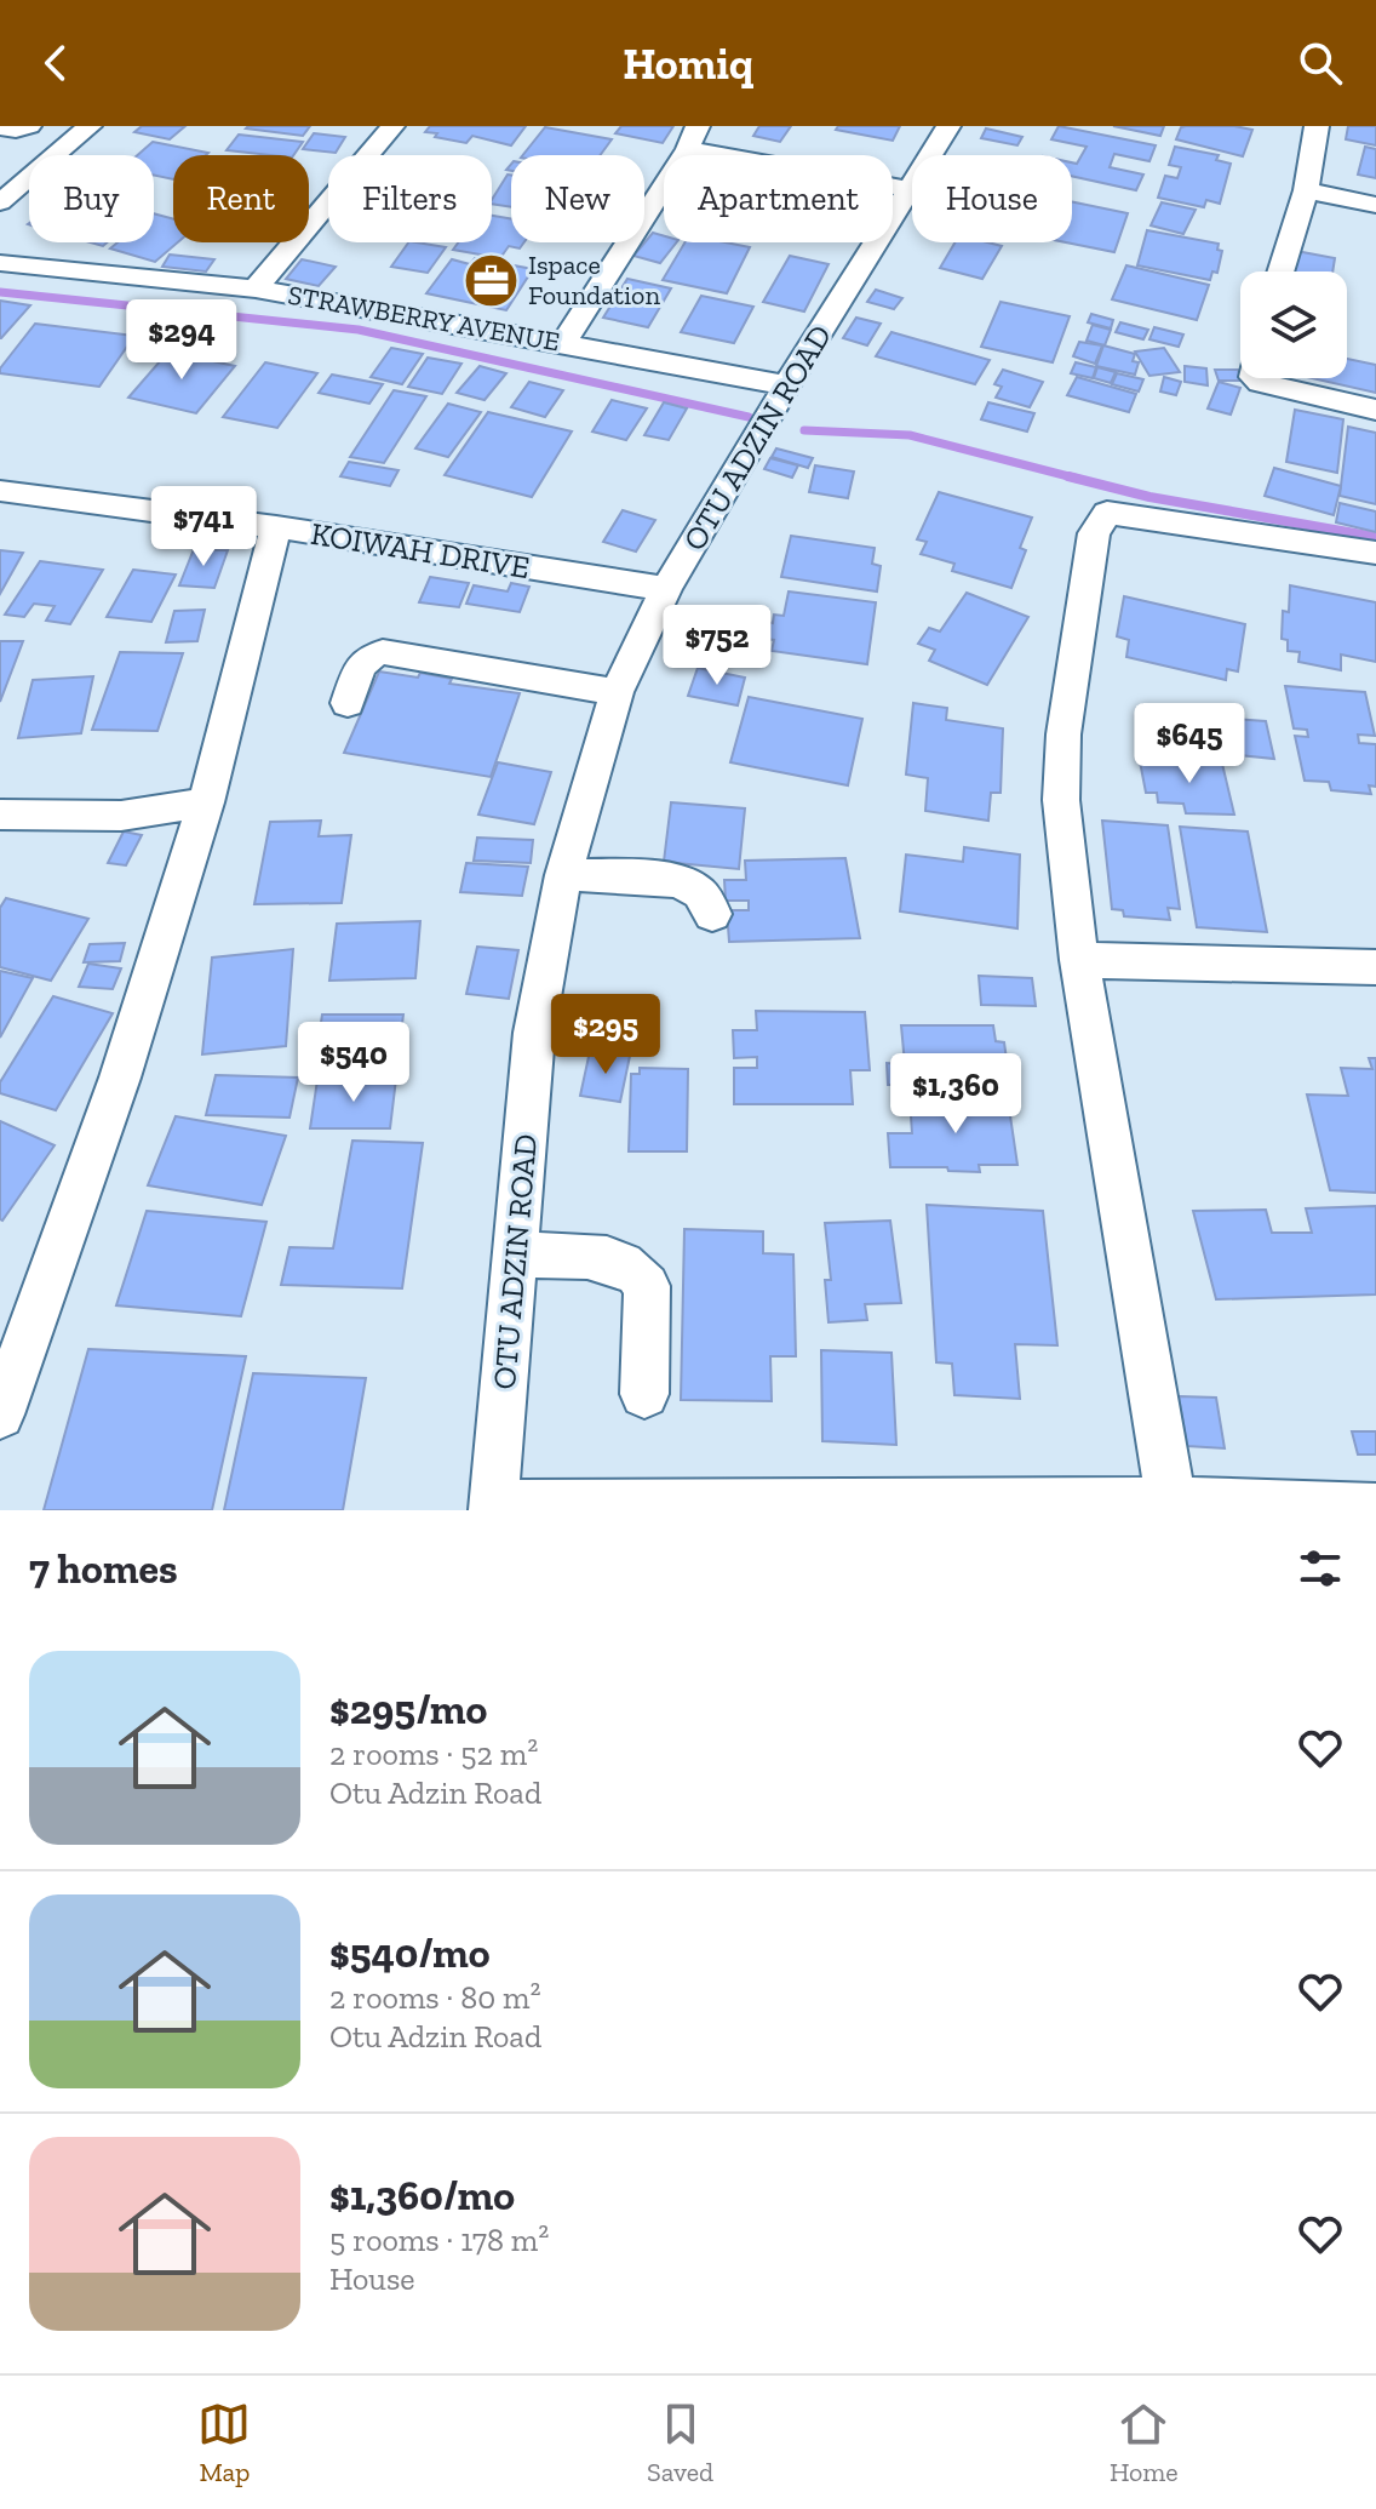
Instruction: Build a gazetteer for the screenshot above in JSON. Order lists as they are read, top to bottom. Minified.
{"streets":{"street":["STRAWBERRY AVENUE","OTU ADZIN ROAD","KOIWAH DRIVE"]},"crossings":[["STRAWBERRY AVENUE","OTU ADZIN ROAD"],["OTU ADZIN ROAD","KOIWAH DRIVE"]],"places":{"office":["Ispace Foundation"]},"page":{"header":"Homiq","chip":["Buy","Rent","Filters","New","Apartment","House"],"price":["$294","$741","$752","$645","$295","$540","$1,360"],"heading":"7 homes","list":[{"name":"$295/mo","note":"2 rooms · 52 m² · Otu Adzin Road"},{"name":"$540/mo","note":"2 rooms · 80 m² · Otu Adzin Road"},{"name":"$1,360/mo","note":"5 rooms · 178 m² · House"}],"tabs":["Map","Saved","Home"]}}
